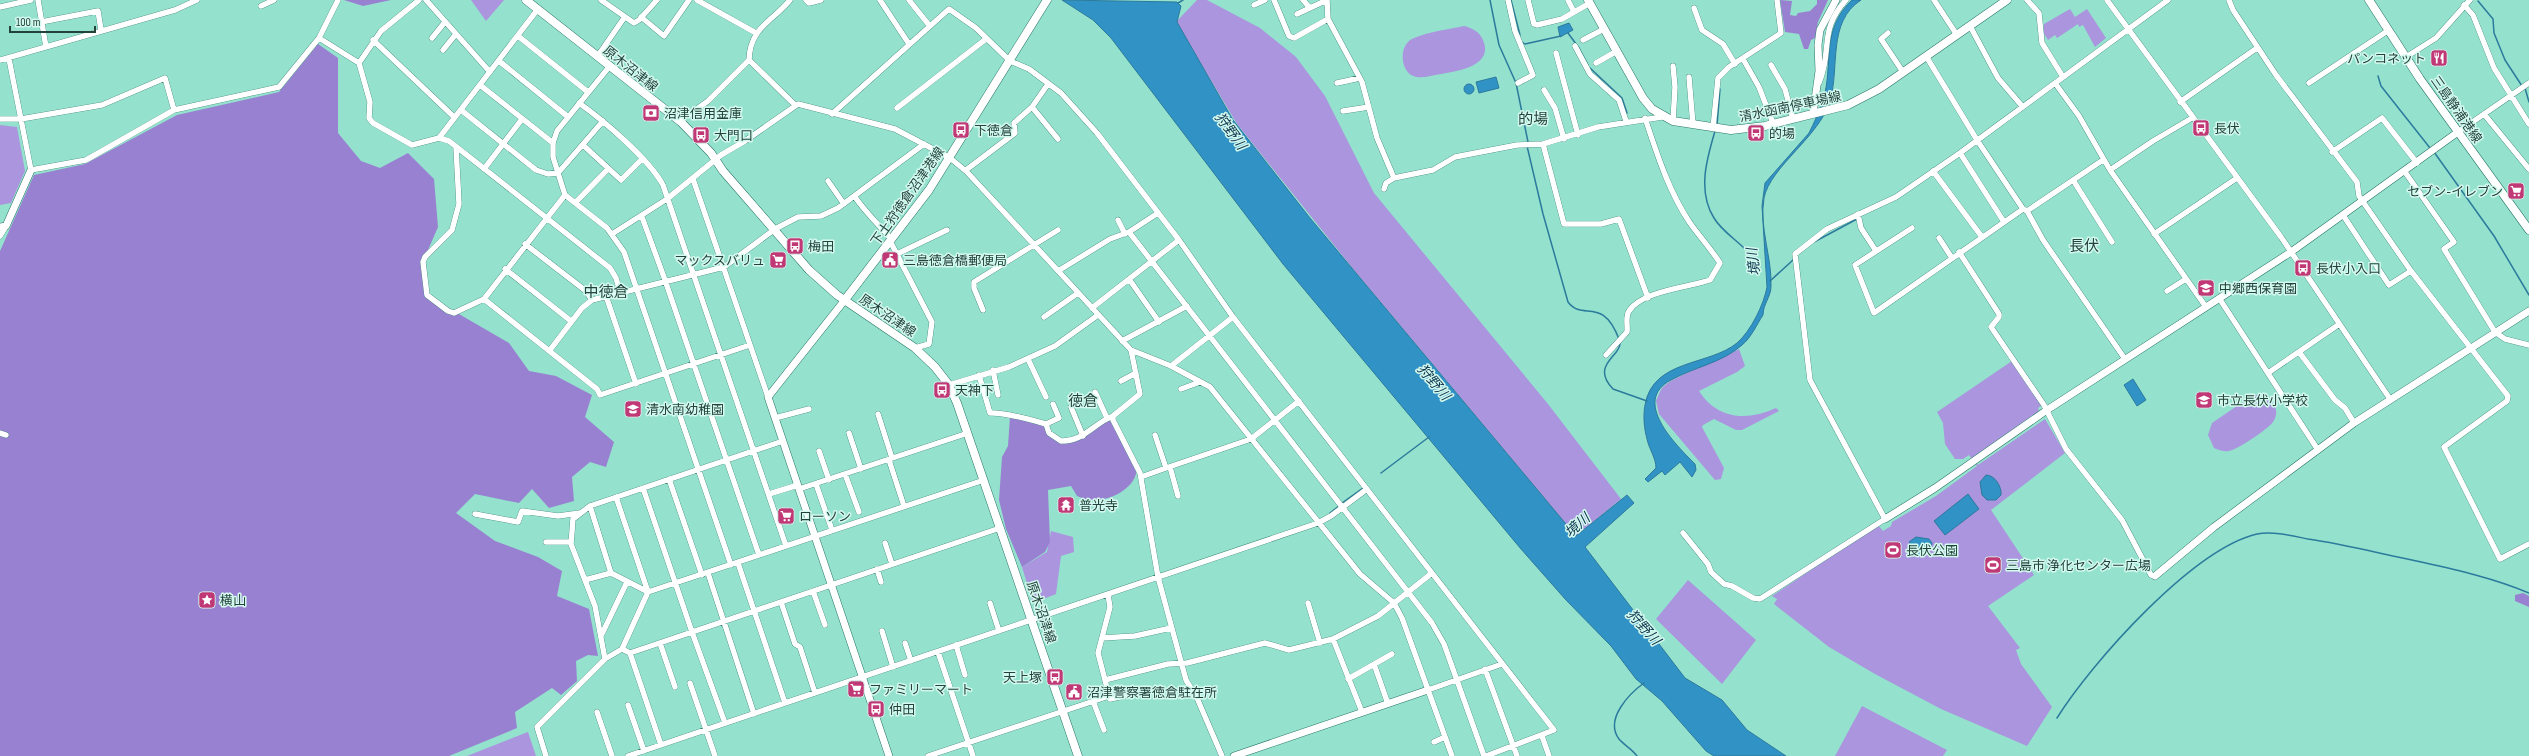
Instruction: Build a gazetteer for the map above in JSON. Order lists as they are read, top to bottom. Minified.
{"streets":{"main road":["原木沼津線","清水函南停車場線","三島静浦港線","下土狩徳倉沼津港線"]},"crossings":[["原木沼津線","下土狩徳倉沼津港線"]],"districts":["的場","長伏","中徳倉","徳倉"],"water":["狩野川","境川"],"places":{"restaurant":["パンコネット"],"bank":["沼津信用金庫"],"bus stop":["長伏","下徳倉","的場","大門口","梅田","長伏小入口","天神下","天上塚","仲田"],"supermarket":["セブン-イレブン","マックスバリュ","ローソン","ファミリーマート"],"public building":["三島徳倉橋郵便局","沼津警察署徳倉駐在所"],"school or university":["中郷西保育園","市立長伏小学校","清水南幼稚園"],"temple":["普光寺"],"sports":["長伏公園","三島市 浄化センター広場"],"place":["横山"]},"scale_bar":"100 m"}
